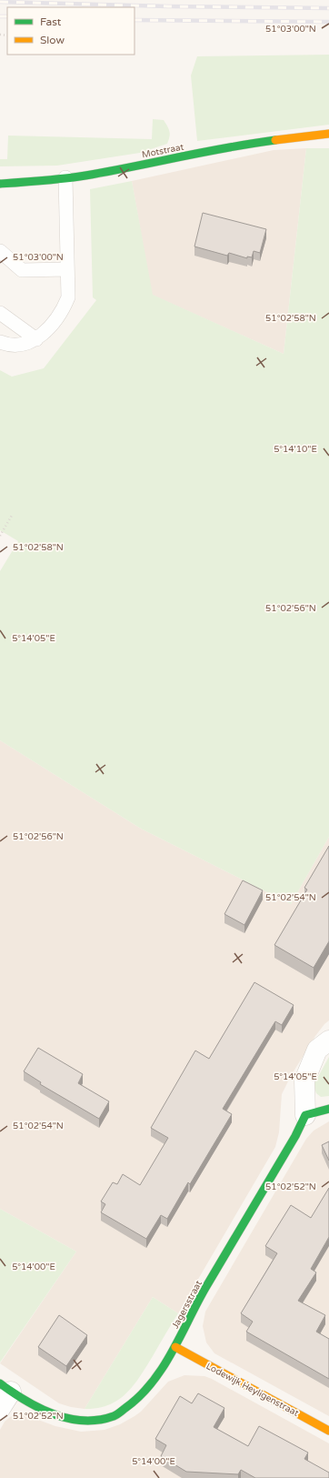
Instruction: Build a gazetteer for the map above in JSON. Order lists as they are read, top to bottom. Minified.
{"streets":{"street":["Motstraat","Jagersstraat","Lodewijk Heyligenstraat"]},"crossings":[["Jagersstraat","Lodewijk Heyligenstraat"]],"legend":["Fast","Slow"],"coordinates":["51°03'00\"N","51°02'58\"N","5°14'10\"E","51°02'56\"N","5°14'05\"E","51°02'54\"N","51°02'52\"N","5°14'00\"E"]}
